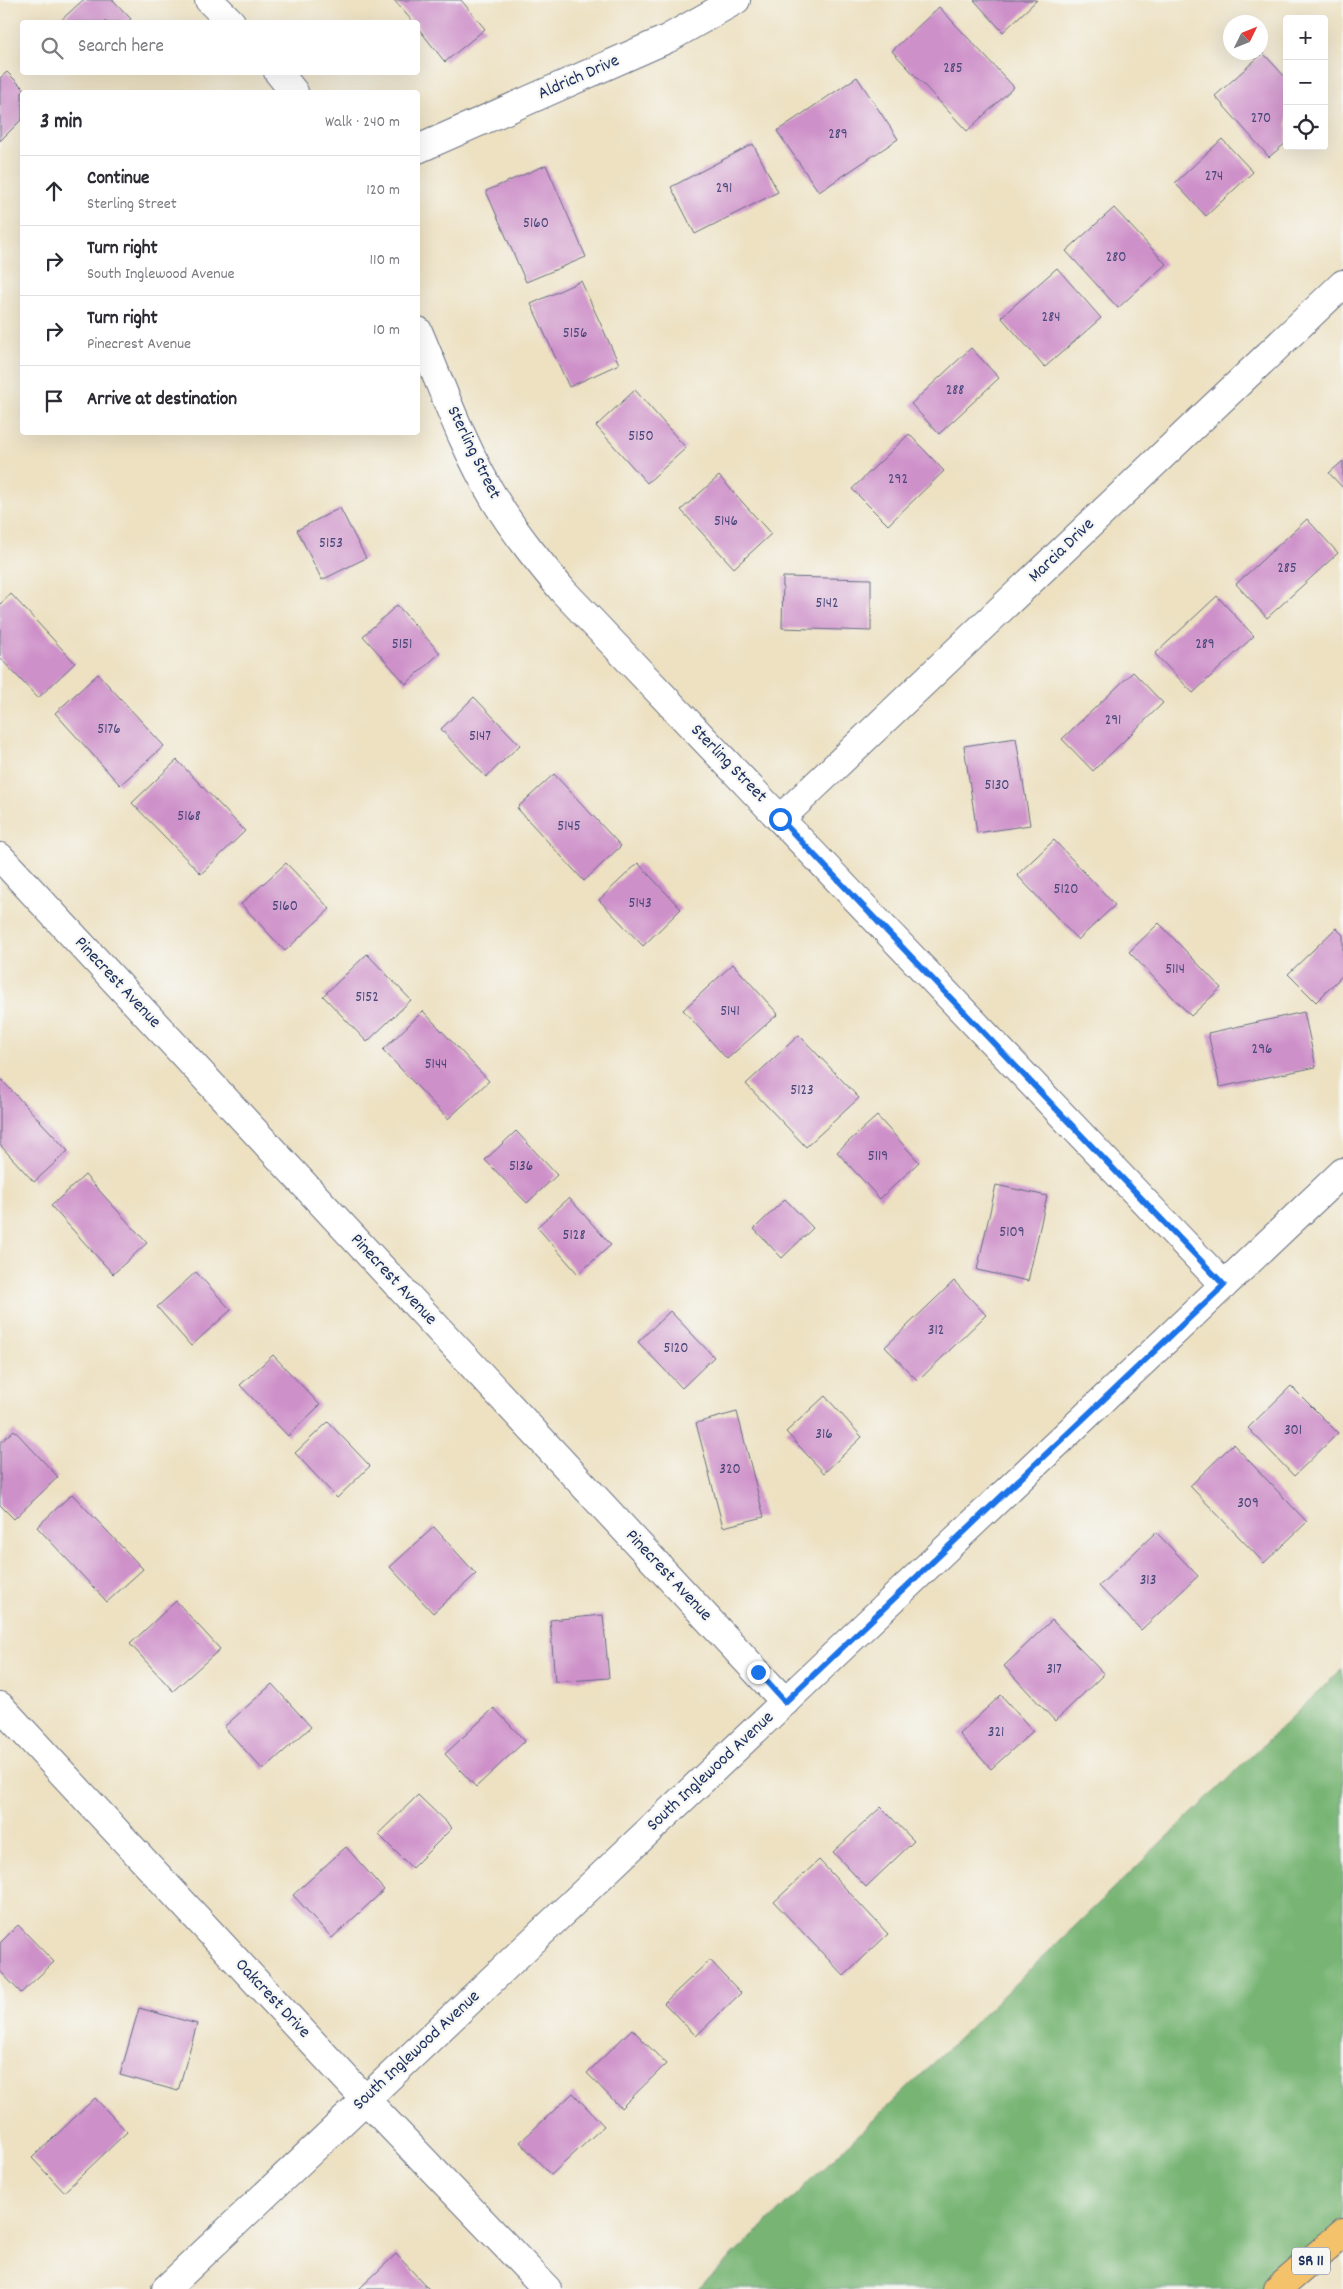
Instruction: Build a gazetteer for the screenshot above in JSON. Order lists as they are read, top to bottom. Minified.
{"streets":{"highway":["SR 11"],"street":["Aldrich Drive","Sterling Street","Marcia Drive","Pinecrest Avenue","South Inglewood Avenue","Oakcrest Drive"]},"crossings":[["Sterling Street","Marcia Drive"],["Sterling Street","South Inglewood Avenue"],["Pinecrest Avenue","South Inglewood Avenue"],["South Inglewood Avenue","Oakcrest Drive"]],"house_numbers":["285","270","289","274","291","5160","280","284","5156","288","5150","292","5146","5153","285","5142","5151","289","291","5176","5147","5130","5168","5145","5120","5143","5160","5114","5152","5141","296","5144","5123","5119","5136","5109","5128","312","5120","301","316","320","309","313","317","321"],"north":"top right","page":{"map_buttons":["+","−"],"search":"Search here","heading":["3 min","Walk · 240 m"],"list":[["Continue","Sterling Street","120 m"],["Turn right","South Inglewood Avenue","110 m"],["Turn right","Pinecrest Avenue","10 m"],"Arrive at destination"]}}
